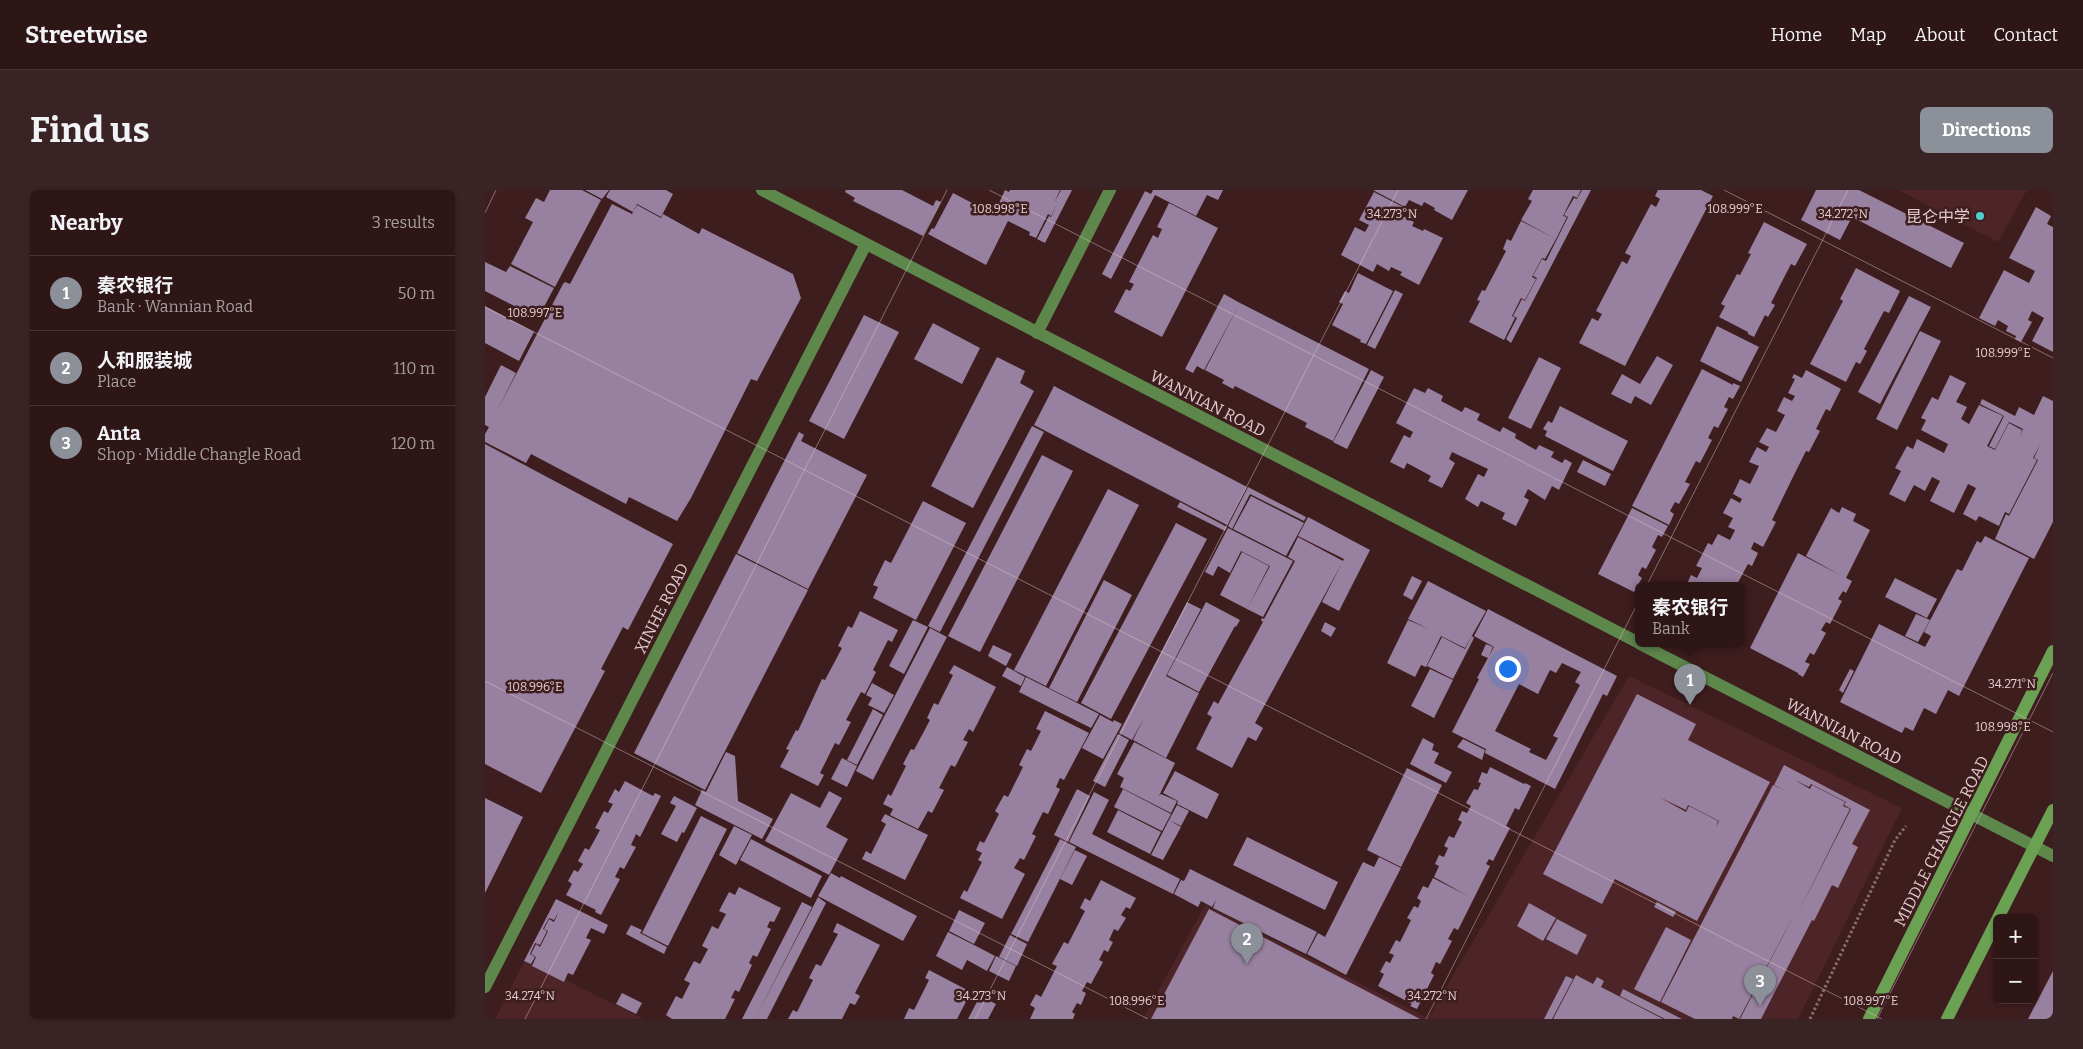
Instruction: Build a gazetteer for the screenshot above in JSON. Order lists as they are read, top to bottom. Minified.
{"streets":{"main road":["MIDDLE CHANGLE ROAD"],"street":["WANNIAN ROAD","XINHE ROAD"]},"crossings":[["WANNIAN ROAD","XINHE ROAD"],["WANNIAN ROAD","MIDDLE CHANGLE ROAD"]],"places":["昆仑中学"],"page":{"header":"Streetwise","nav":["Home","Map","About","Contact"],"buttons":"Directions","title":"Find us","heading":["Nearby","3 results"],"list":[{"mark":"1","name":"秦农银行","note":"Bank · Wannian Road","value":"50 m"},{"mark":"2","name":"人和服装城","note":"Place","value":"110 m"},{"mark":"3","name":"Anta","note":"Shop · Middle Changle Road","value":"120 m"}],"popup":["秦农银行","Bank"],"pins":["1","2","3"],"map_buttons":["+","−"]},"coordinates":["108.998°E","108.999°E","34.273°N","34.272°N","108.997°E","34.271°N","108.996°E","34.274°N"]}
